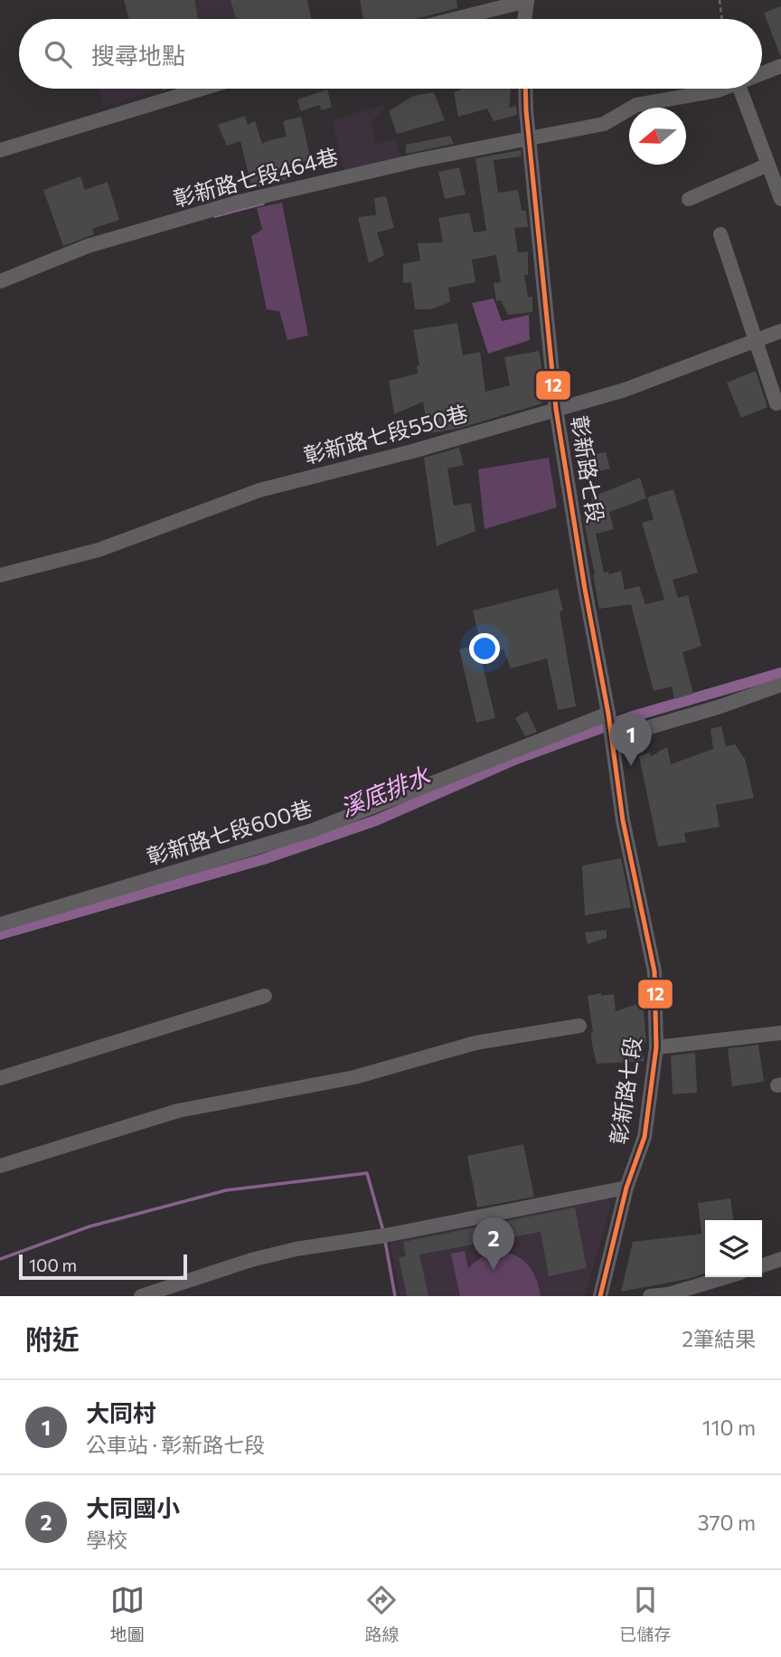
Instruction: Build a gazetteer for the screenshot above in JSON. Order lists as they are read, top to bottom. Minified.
{"streets":{"street":["彰新路七段464巷","彰新路七段550巷","彰新路七段","彰新路七段600巷"]},"crossings":[["彰新路七段464巷","彰新路七段"],["彰新路七段550巷","彰新路七段"],["彰新路七段","彰新路七段600巷"]],"water":["溪底排水"],"lines":["transit line 12"],"scale_bar":"100 m","north":"left","page":{"search":"搜尋地點","pins":["1","2"],"scale":"100 m","heading":["附近","2筆結果"],"list":[{"mark":"1","name":"大同村","note":"公車站 · 彰新路七段","value":"110 m"},{"mark":"2","name":"大同國小","note":"學校","value":"370 m"}],"nav":["地圖","路線","已儲存"]}}
